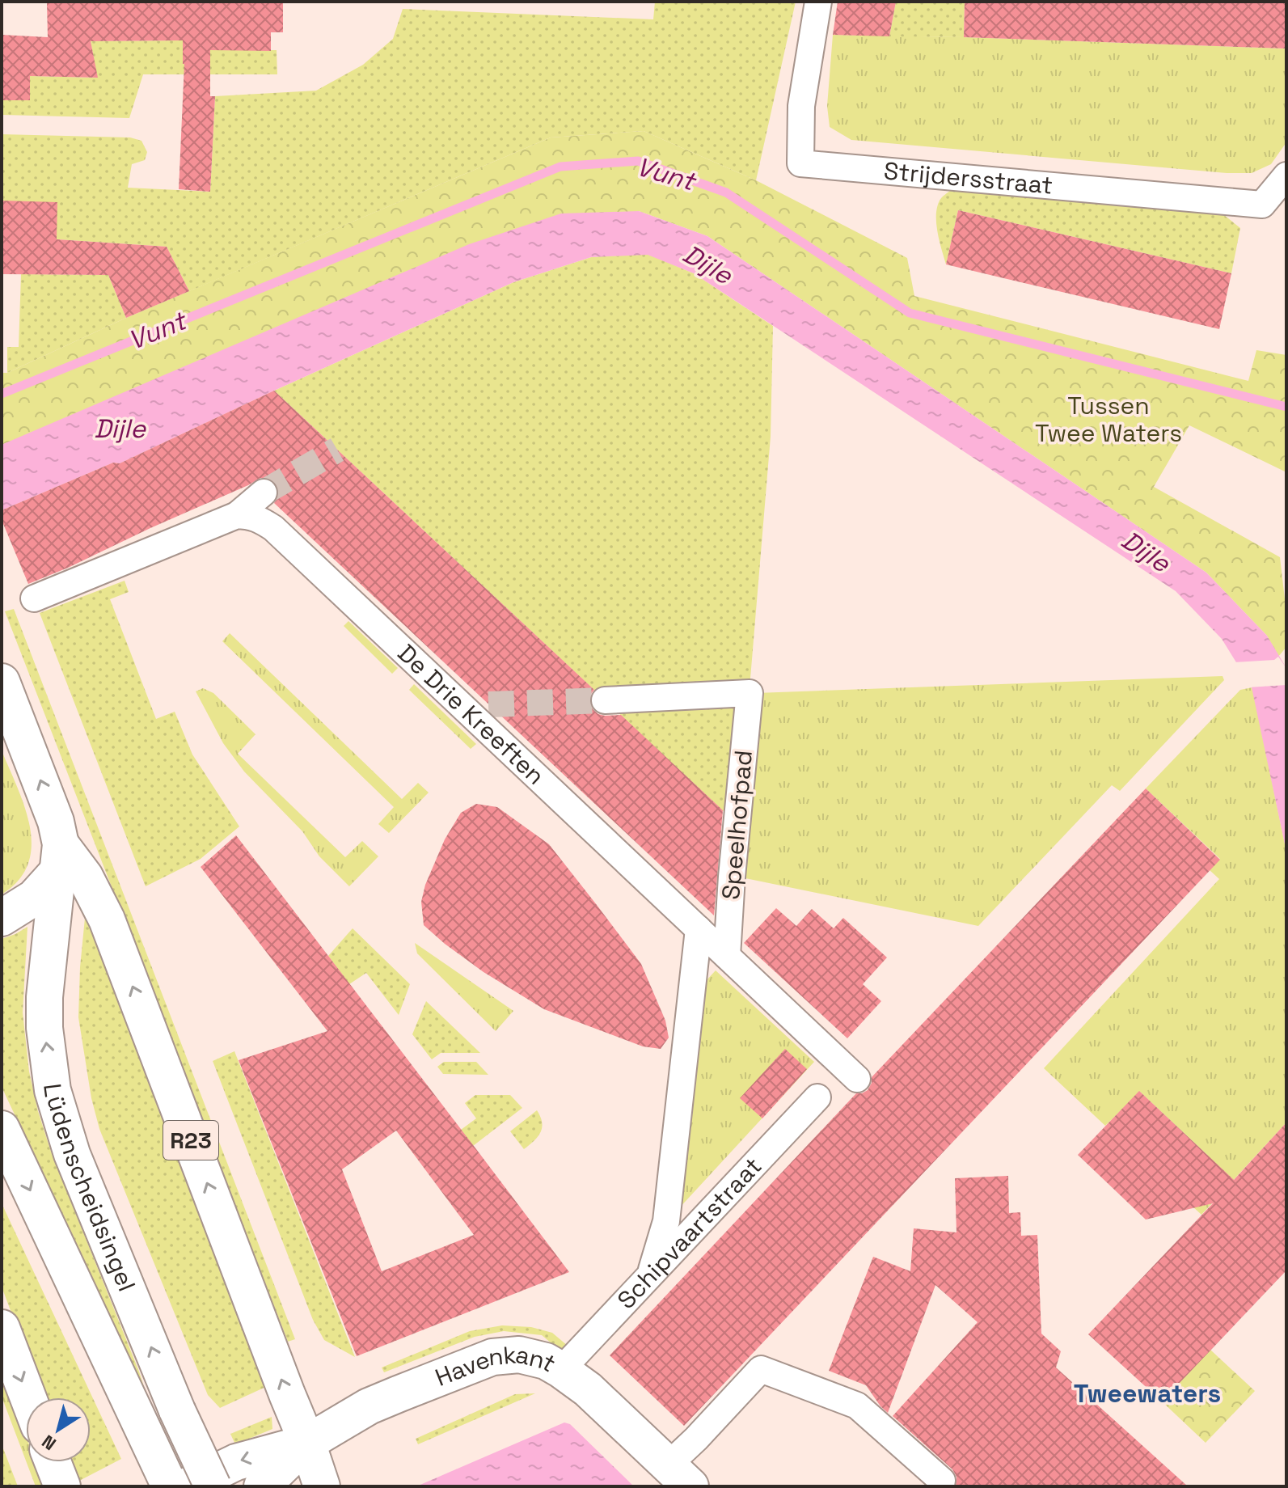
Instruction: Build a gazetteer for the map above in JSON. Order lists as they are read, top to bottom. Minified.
{"streets":{"main road":["R23","Lüdenscheidsingel","Havenkant"],"street":["Strijdersstraat","De Drie Kreeften","Speelhofpad","Schipvaartstraat"]},"crossings":[["De Drie Kreeften","Speelhofpad"],["R23","Lüdenscheidsingel"],["R23","Havenkant"],["Schipvaartstraat","Havenkant"]],"districts":["Tweewaters"],"water":["Vunt","Dijle"],"parks":["Tussen Twee Waters"],"north":"bottom left"}
